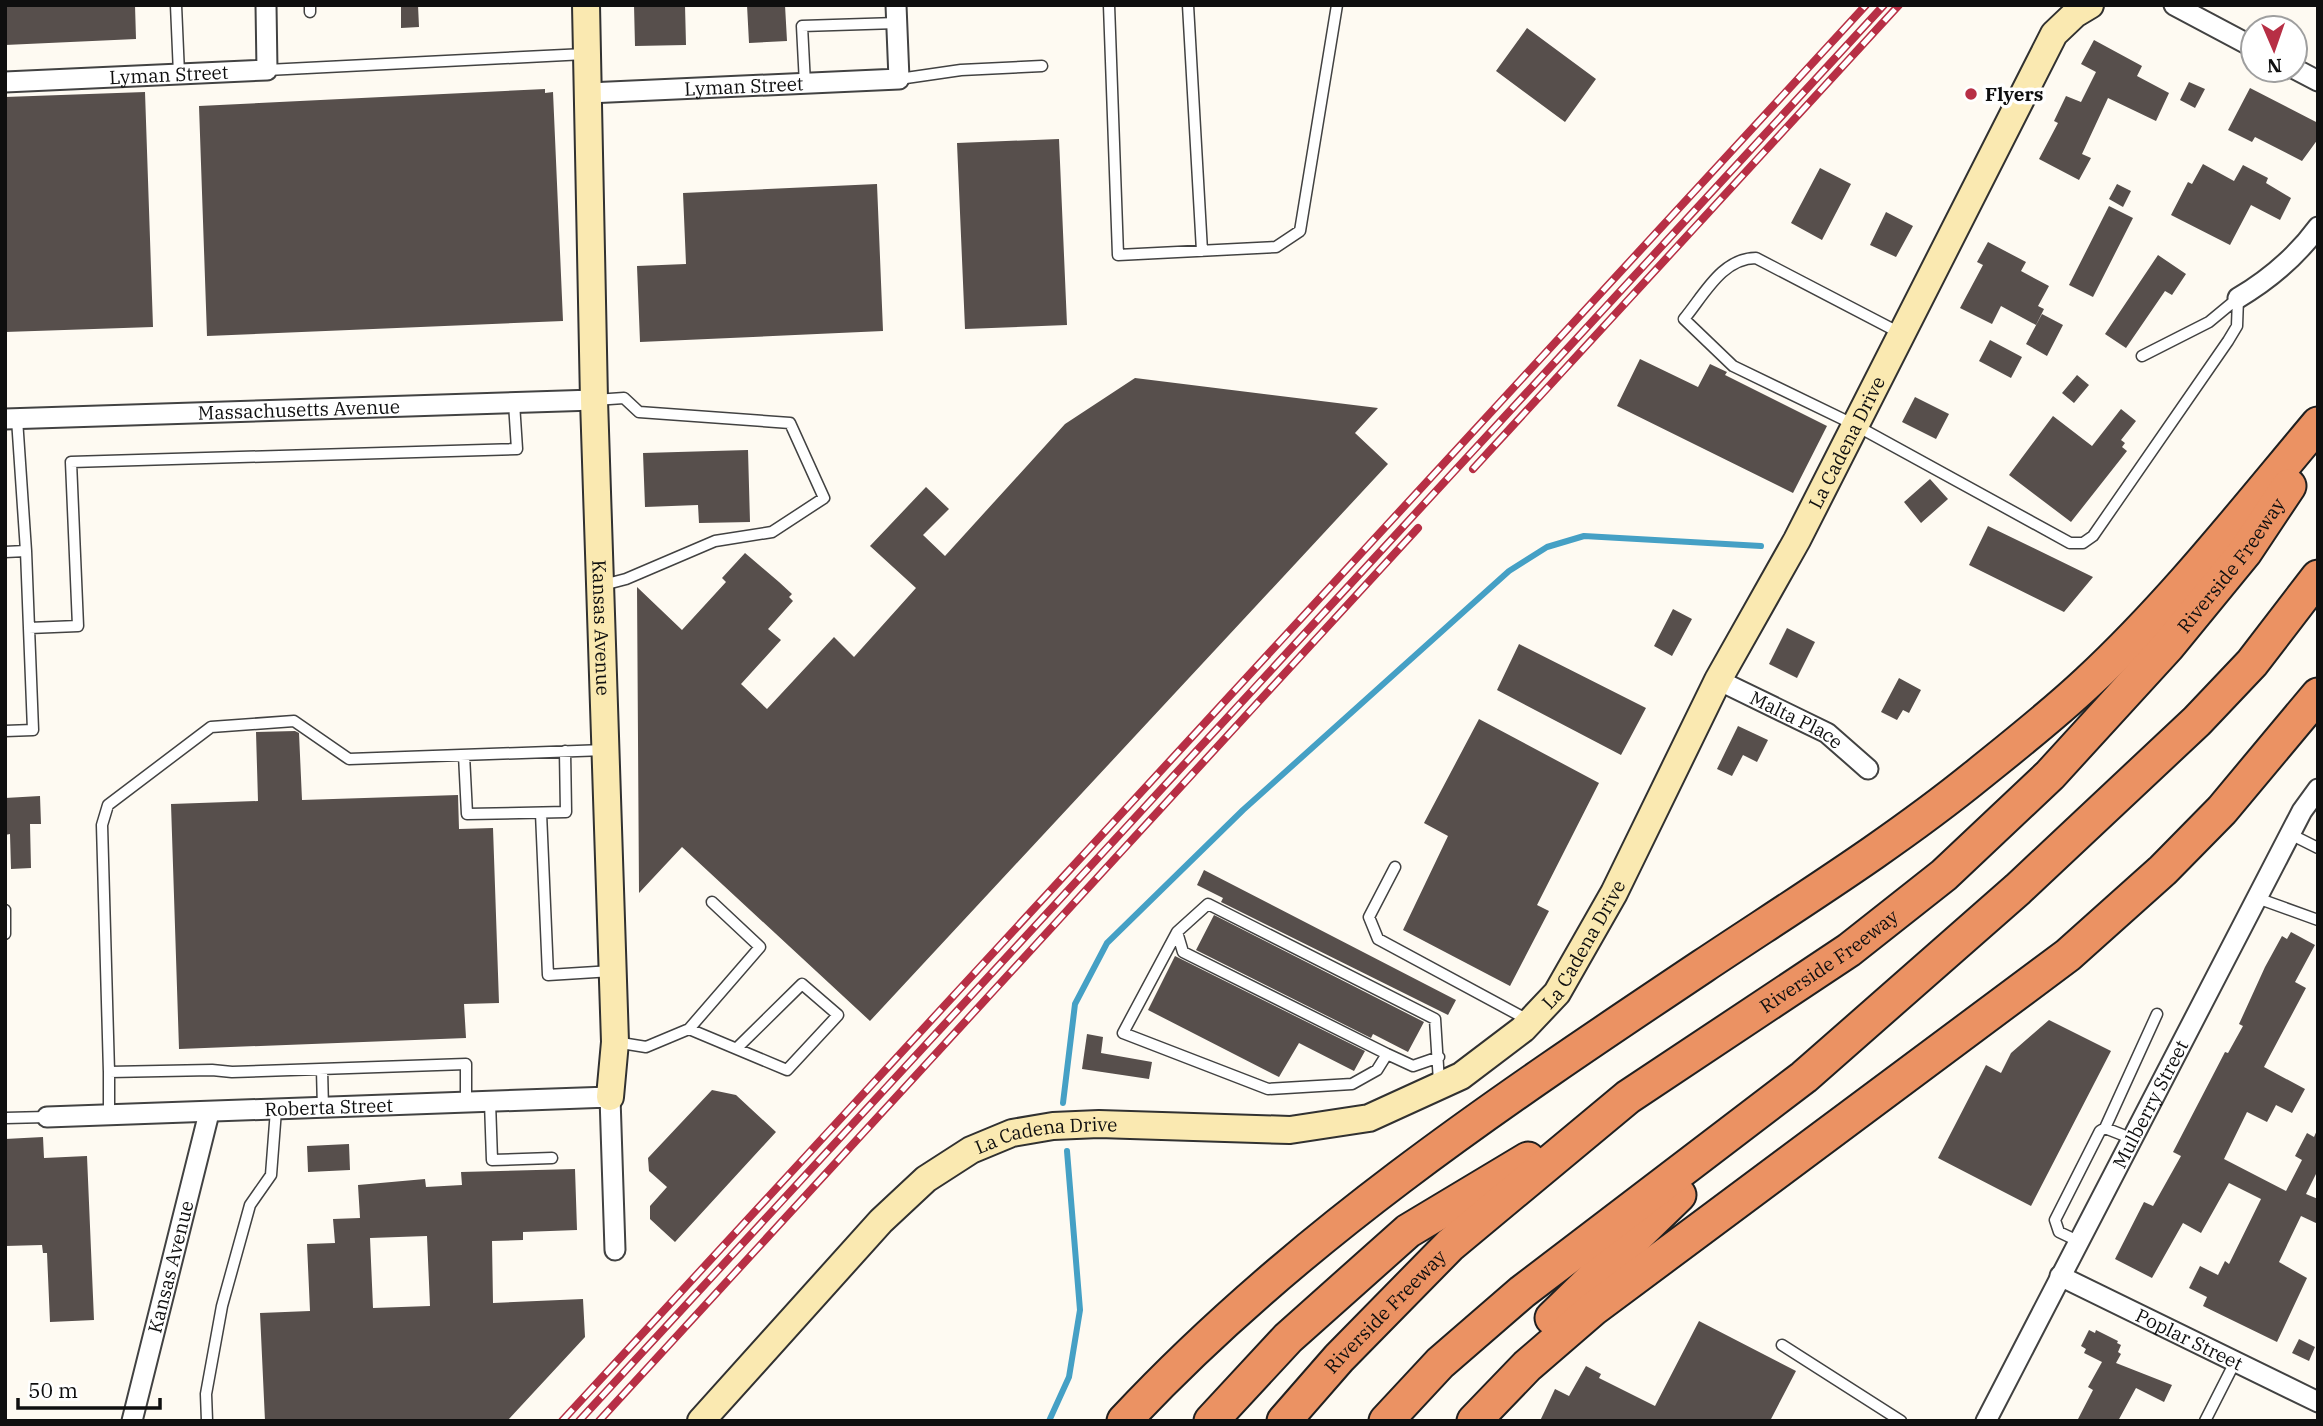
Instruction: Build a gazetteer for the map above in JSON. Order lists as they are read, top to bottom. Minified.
{"streets":{"highway":["Riverside Freeway"],"street":["Lyman Street","Massachusetts Avenue","La Cadena Drive","Kansas Avenue","Malta Place","Mulberry Street","Roberta Street","Poplar Street"]},"crossings":[["Lyman Street","Kansas Avenue"],["Massachusetts Avenue","Kansas Avenue"],["La Cadena Drive","Malta Place"],["Kansas Avenue","Roberta Street"],["Mulberry Street","Poplar Street"]],"places":["Flyers"],"scale_bar":"50 m","north":"bottom"}
